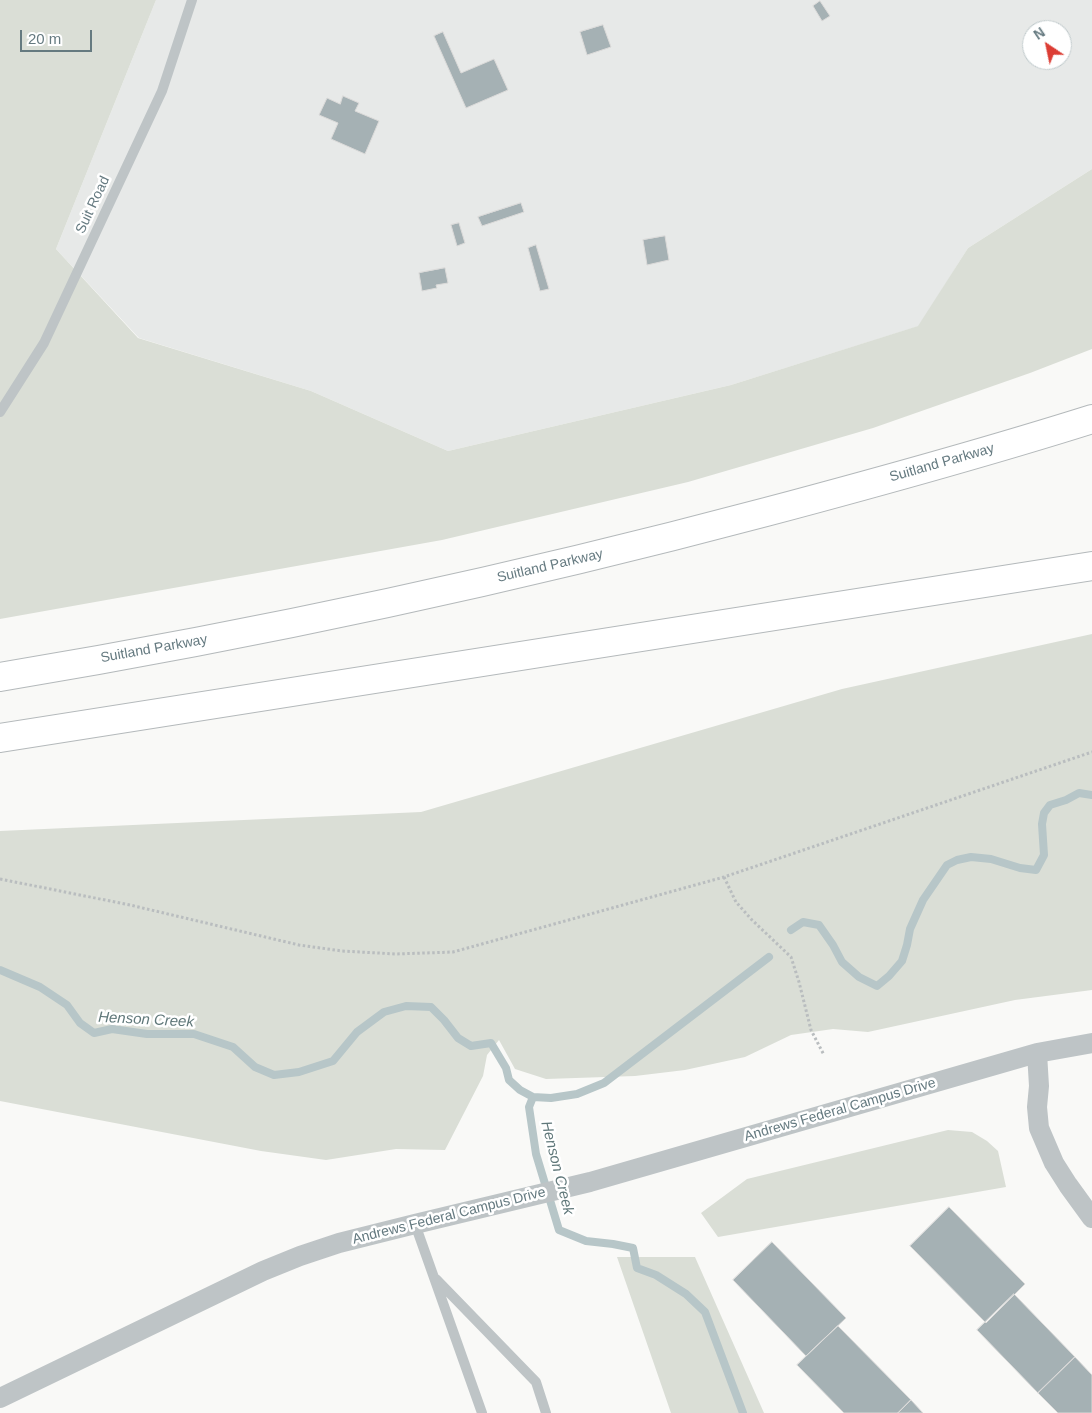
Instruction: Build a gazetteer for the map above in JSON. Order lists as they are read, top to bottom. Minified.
{"streets":{"highway":["Suitland Parkway"],"street":["Andrews Federal Campus Drive"],"lane":["Suit Road"]},"water":["Henson Creek"],"scale_bar":"20 m","north":"top left"}
